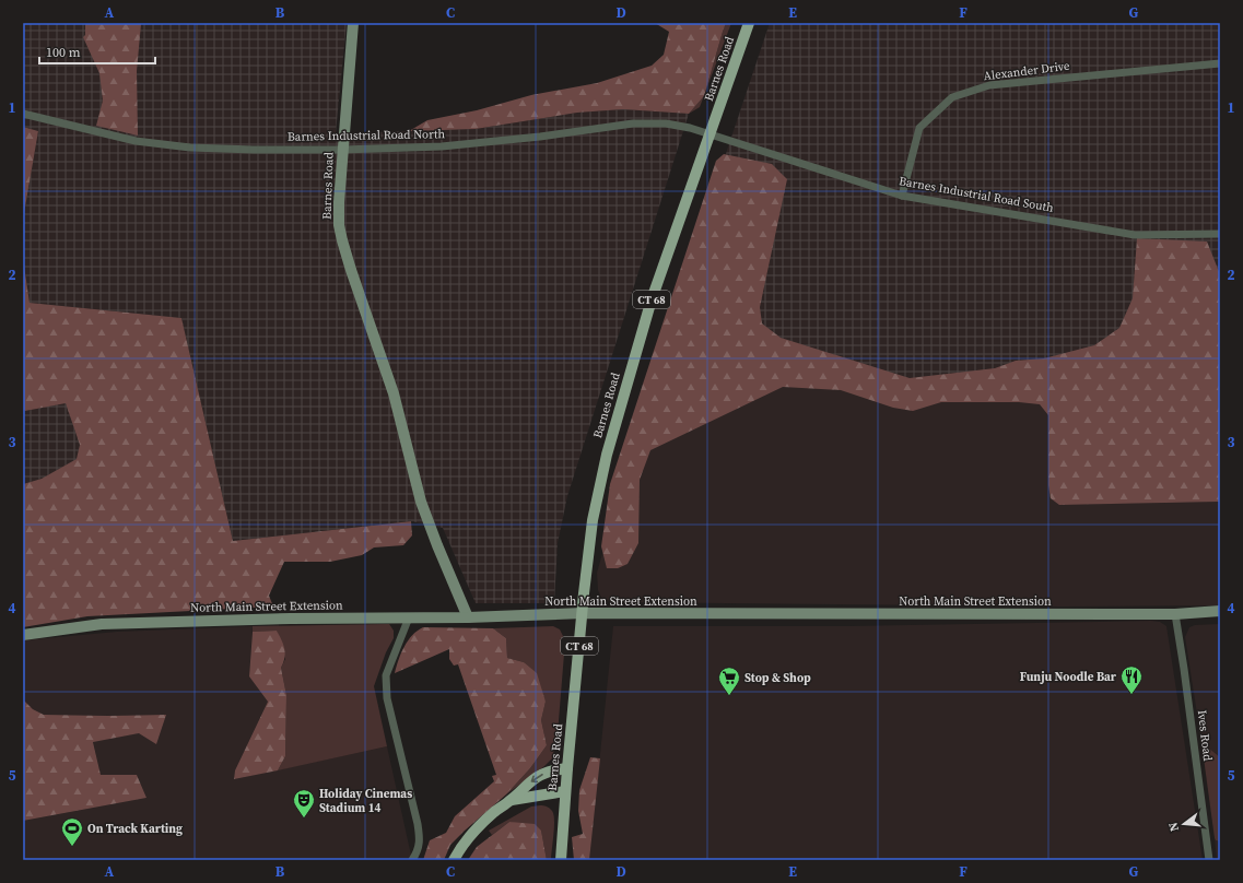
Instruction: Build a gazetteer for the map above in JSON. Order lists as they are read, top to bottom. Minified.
{"streets":{"main road":["Barnes Road","CT 68"],"street":["Alexander Drive","Barnes Industrial Road North","Barnes Industrial Road South","North Main Street Extension","Ives Road"]},"crossings":[["Barnes Road","Barnes Industrial Road North"],["Barnes Road","Barnes Industrial Road South"],["Barnes Road","North Main Street Extension"],["Alexander Drive","Barnes Industrial Road South"],["Barnes Industrial Road North","Barnes Industrial Road South"],["North Main Street Extension","Ives Road"]],"places":{"restaurant":["Funju Noodle Bar"],"supermarket":["Stop & Shop"],"theatre":["Holiday Cinemas Stadium 14"],"sports":["On Track Karting"]},"scale_bar":"100 m","north":"left","grid":{"columns":["A","B","C","D","E","F","G"],"rows":["1","2","3","4","5"]}}
